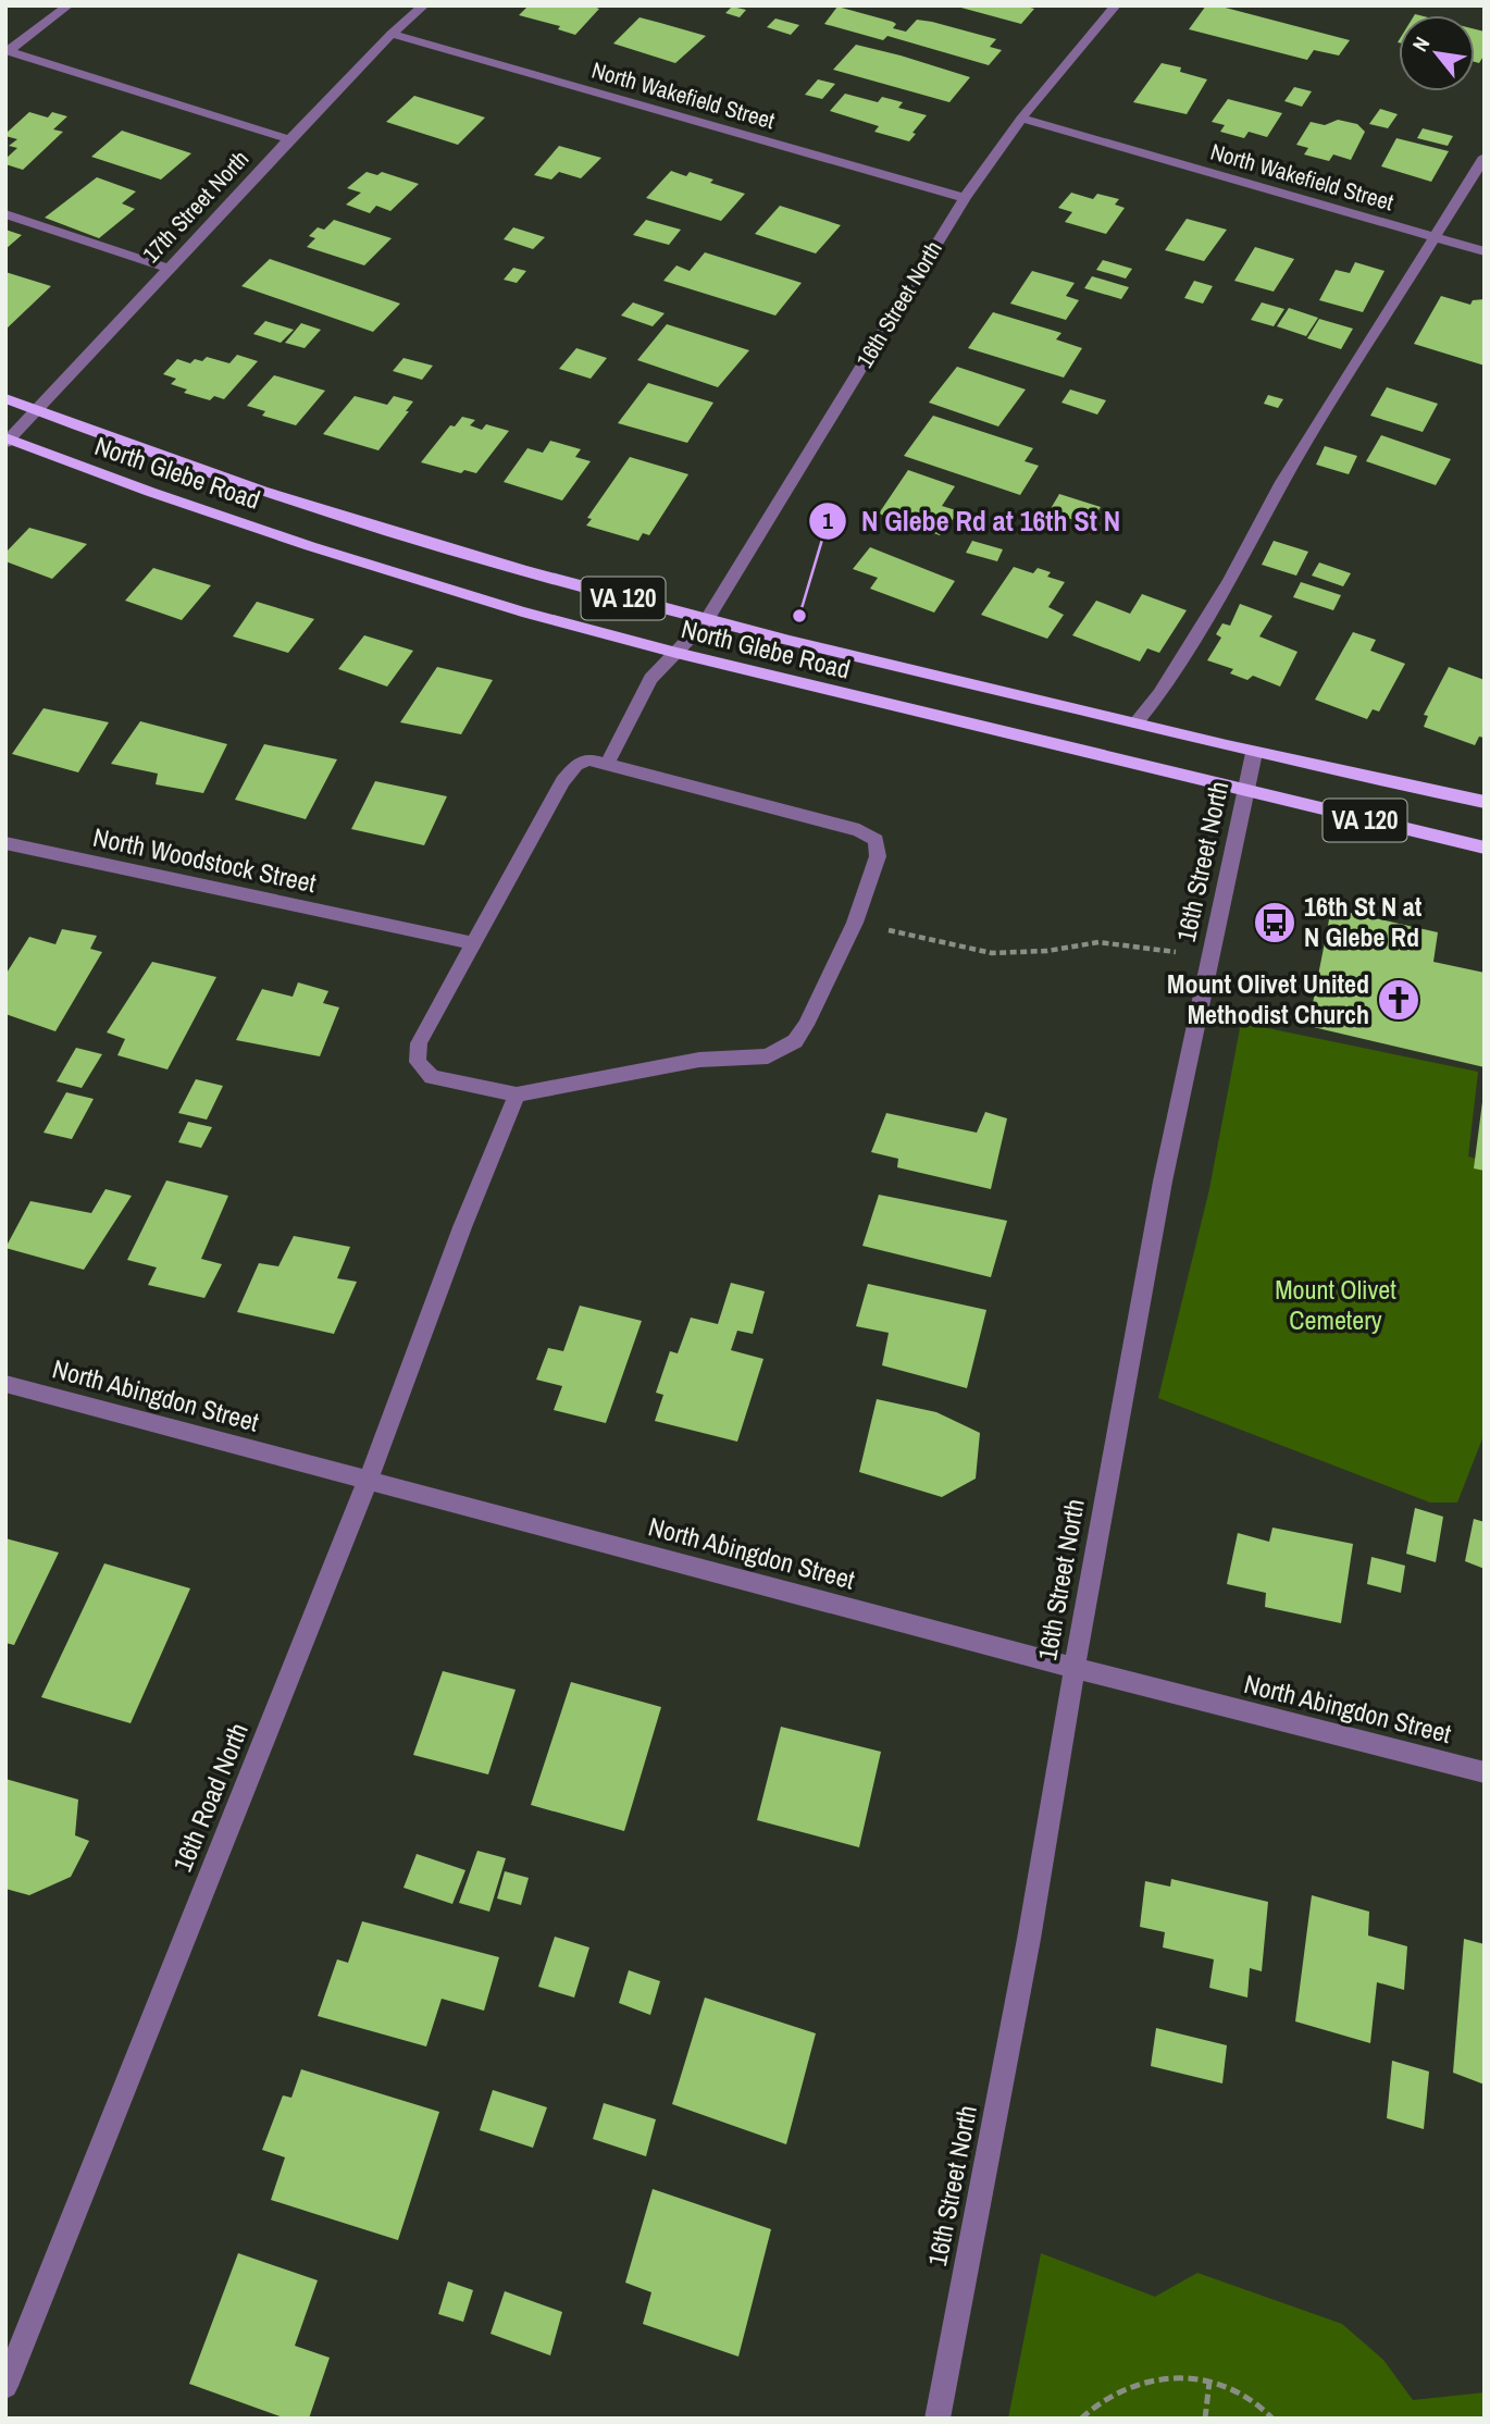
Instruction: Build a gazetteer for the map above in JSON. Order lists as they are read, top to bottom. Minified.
{"streets":{"main road":["North Glebe Road","VA 120"],"street":["North Wakefield Street","17th Street North","16th Street North","North Woodstock Street","North Abingdon Street","16th Road North"]},"crossings":[["North Wakefield Street","17th Street North"],["North Wakefield Street","16th Street North"],["17th Street North","North Glebe Road"],["16th Street North","North Glebe Road"],["16th Street North","North Abingdon Street"],["North Abingdon Street","16th Road North"]],"parks":["Mount Olivet Cemetery"],"places":{"other":["N Glebe Rd at 16th St N"],"bus stop":["16th St N at N Glebe Rd"],"church":["Mount Olivet United Methodist Church"]},"north":"top left"}
